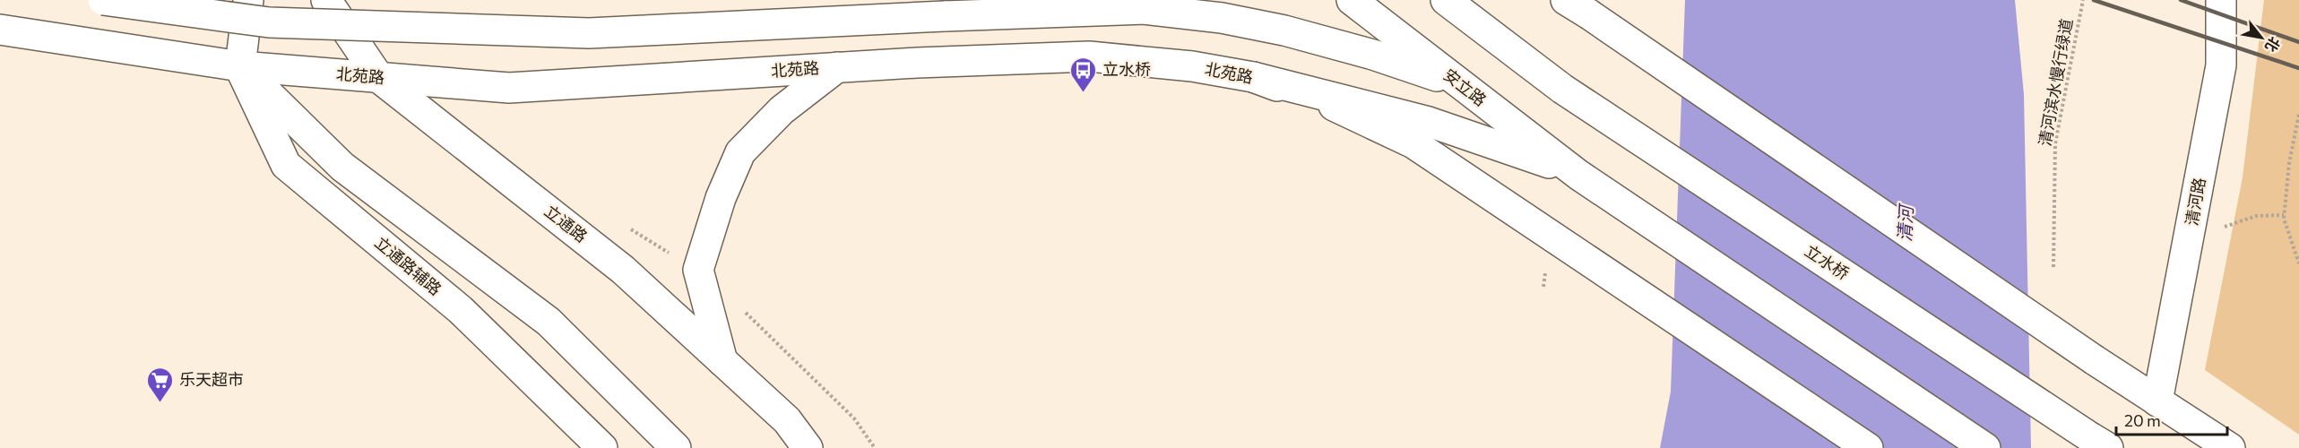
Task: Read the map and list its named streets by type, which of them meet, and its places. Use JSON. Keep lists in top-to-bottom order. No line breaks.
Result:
{"streets":{"main road":["北苑路","安立路","清河路","立通路","立水桥","立通路辅路"],"path":["清河滨水慢行绿道"]},"crossings":[["北苑路","立通路"],["北苑路","立通路辅路"]],"water":["清河"],"places":{"bus stop":["立水桥"],"supermarket":["乐天超市"]},"scale_bar":"20 m","north":"bottom right"}
